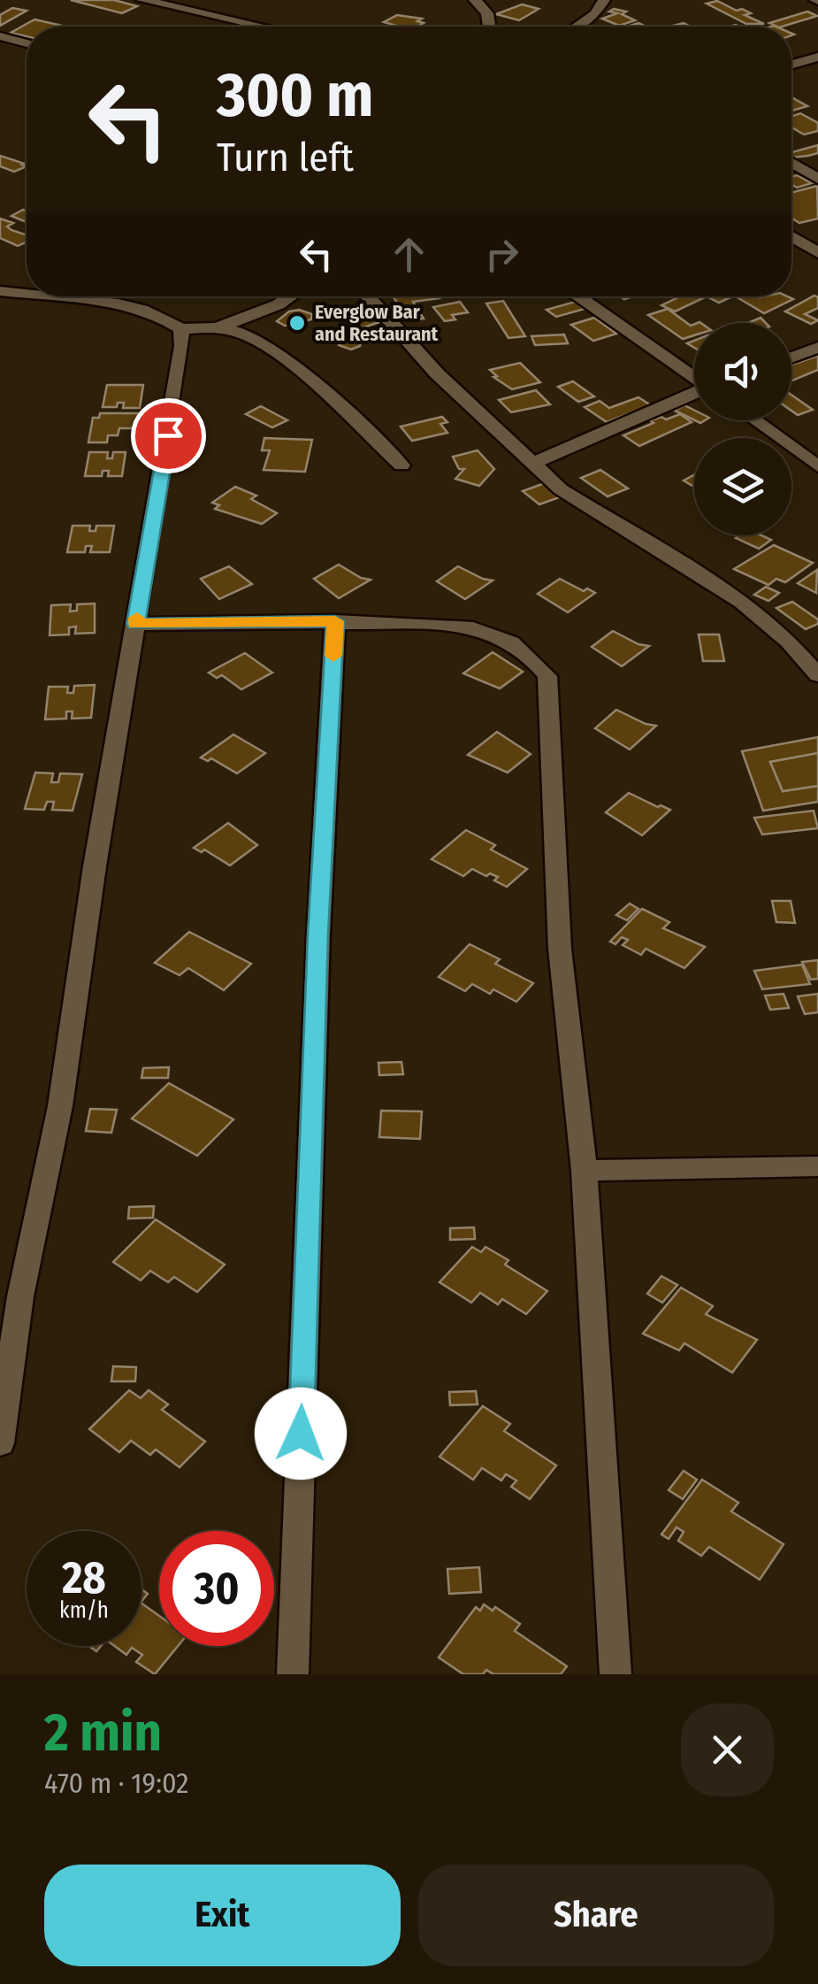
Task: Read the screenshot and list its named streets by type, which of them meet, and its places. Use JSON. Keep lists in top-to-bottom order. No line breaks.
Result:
{"places":["Everglow Bar and Restaurant"],"page":{"turn":["300 m","Turn left"],"speed":"28 km/h","limit":"30","heading":["2 min","470 m · 19:02"],"buttons":["Exit","Share"]}}
